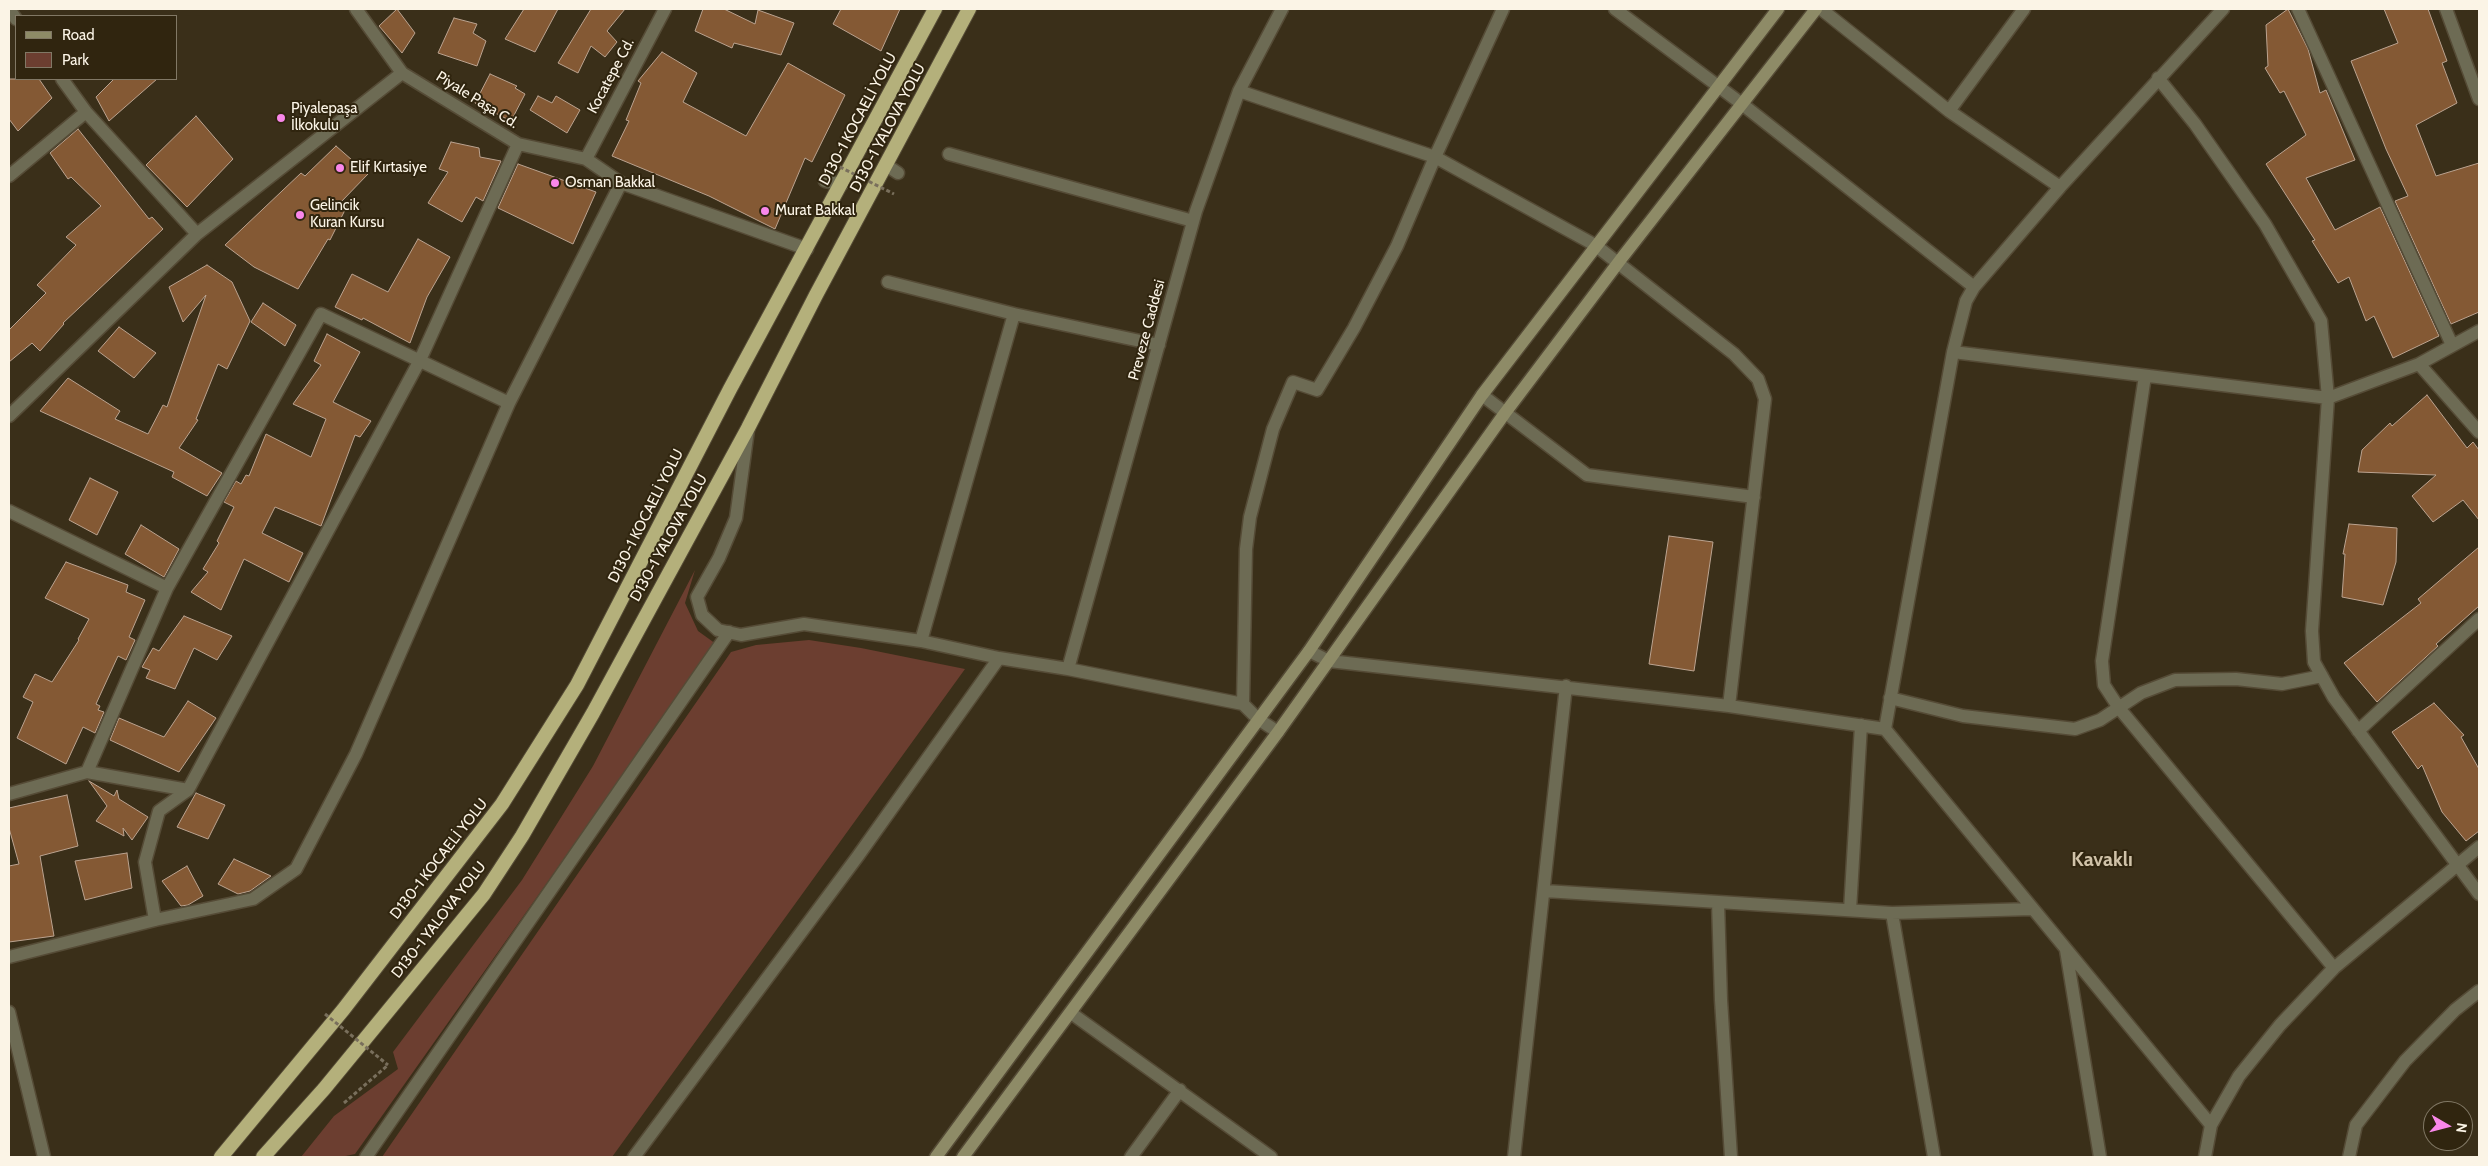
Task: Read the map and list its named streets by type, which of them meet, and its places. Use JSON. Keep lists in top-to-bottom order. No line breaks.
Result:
{"streets":{"highway":["D130-1 KOCAELİ YOLU","D130-1 YALOVA YOLU"],"street":["Kocatepe Cd.","Piyale Paşa Cd.","Preveze Caddesi"]},"crossings":[["Kocatepe Cd.","Piyale Paşa Cd."],["Piyale Paşa Cd.","D130-1 KOCAELİ YOLU"]],"districts":["Kavaklı"],"places":["Piyalepaşa İlkokulu","Elif Kırtasiye","Osman Bakkal","Murat Bakkal","Gelincik Kuran Kursu"],"legend":["Road","Park"],"north":"right"}
